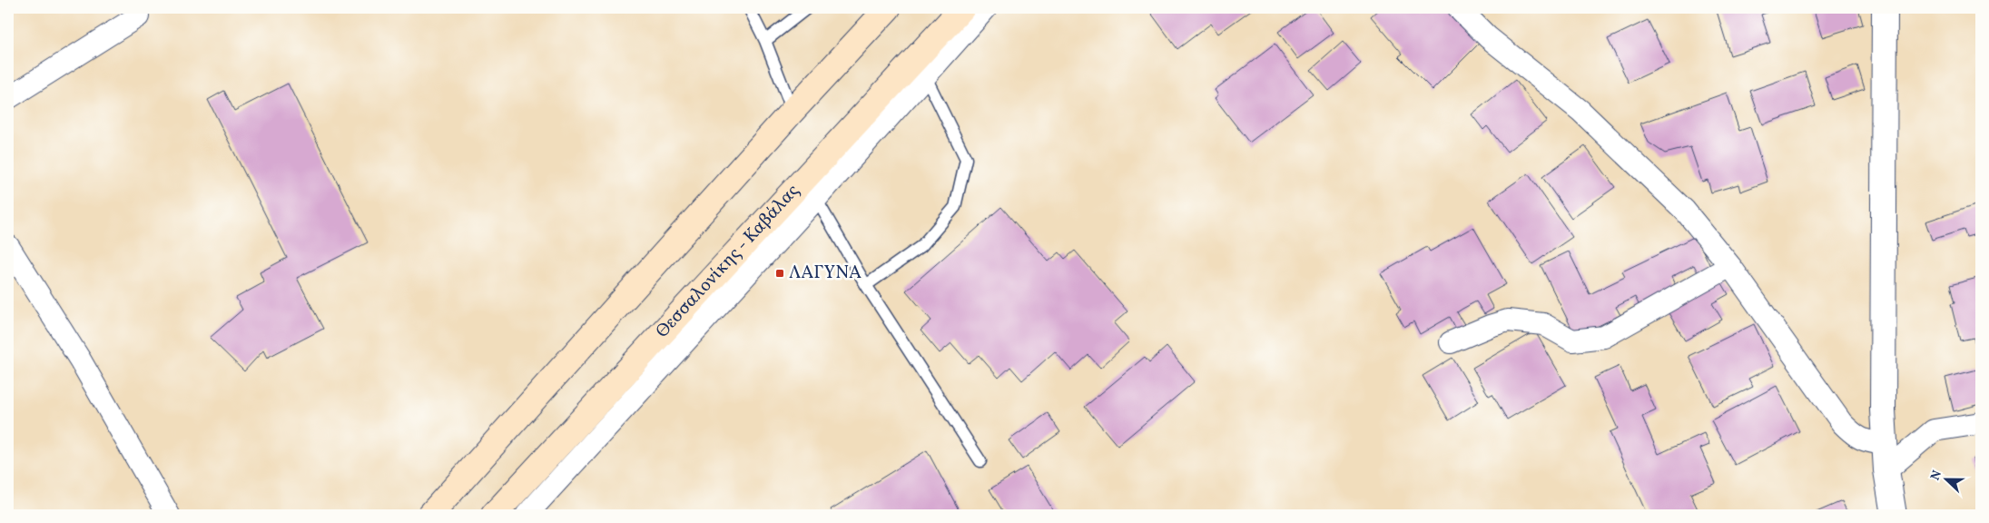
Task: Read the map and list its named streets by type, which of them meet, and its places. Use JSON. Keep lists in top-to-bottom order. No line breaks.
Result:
{"streets":{"main road":["Θεσσαλονίκης - Καβάλας"]},"places":{"transit":["ΛΑΓΥΝΑ"]},"north":"left"}
